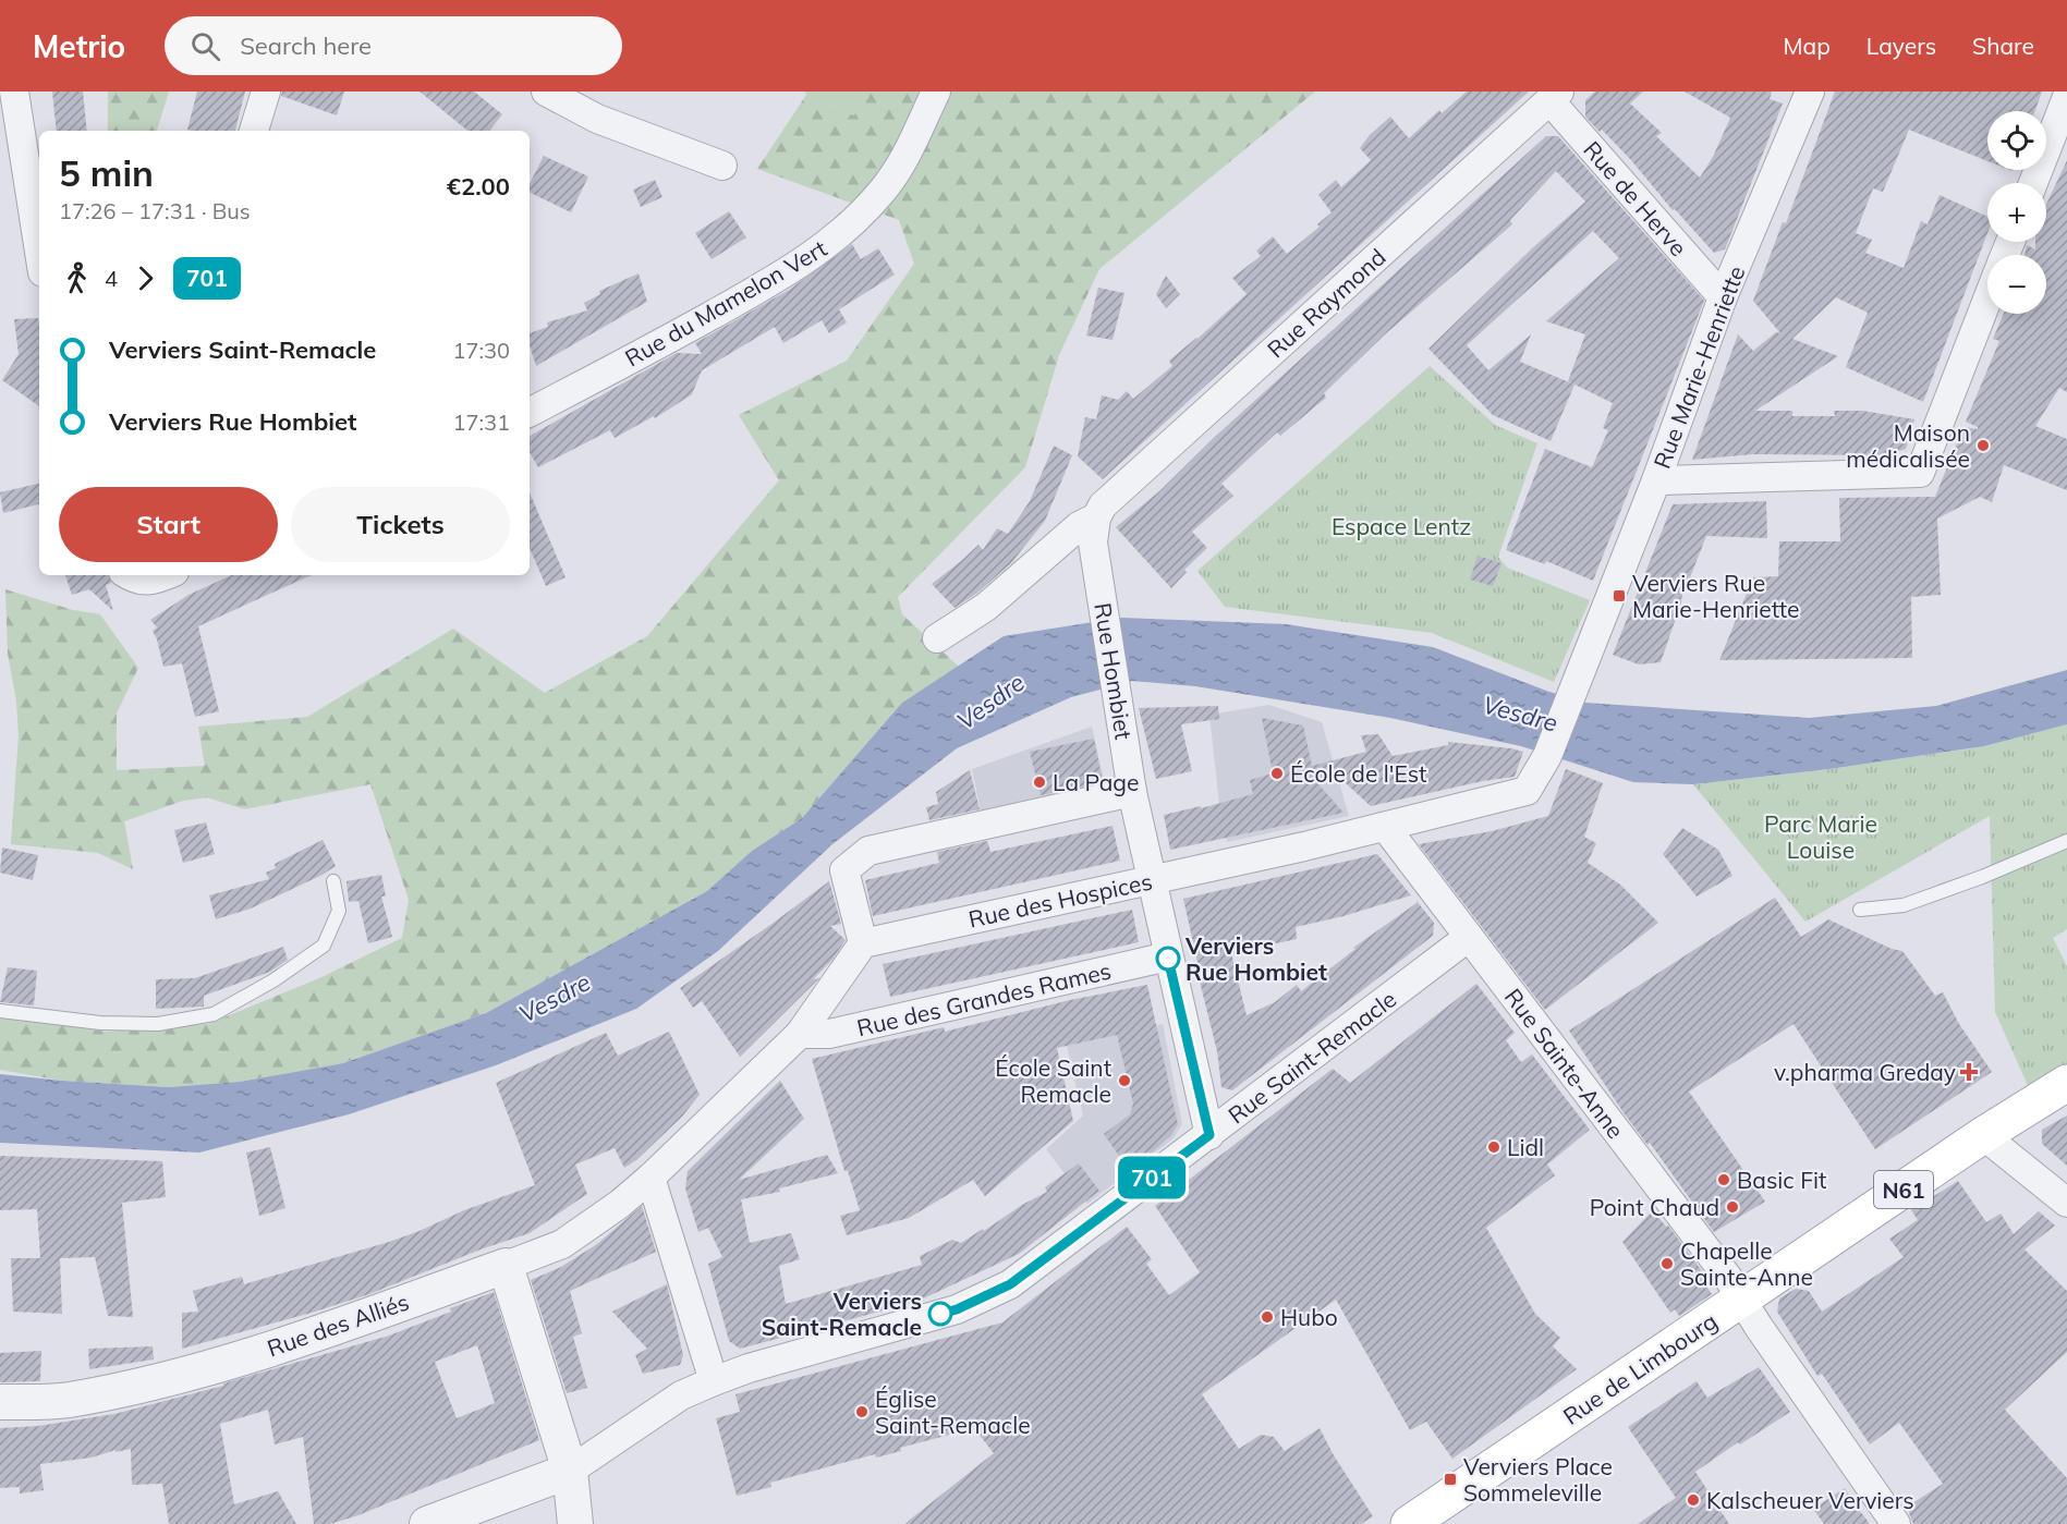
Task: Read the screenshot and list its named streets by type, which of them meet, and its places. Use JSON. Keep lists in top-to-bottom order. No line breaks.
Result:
{"streets":{"main road":["N61","Rue de Limbourg"],"street":["Rue de Herve","Rue du Mamelon Vert","Rue Raymond","Rue Marie-Henriette","Rue Hombiet","Rue des Hospices","Rue des Grandes Rames","Rue Saint-Remacle","Rue Sainte-Anne","Rue des Alliés"]},"crossings":[["Rue de Herve","Rue Raymond"],["Rue de Herve","Rue Marie-Henriette"],["Rue Raymond","Rue Hombiet"],["Rue Marie-Henriette","Rue des Hospices"],["Rue Hombiet","Rue des Hospices"],["Rue Hombiet","Rue des Grandes Rames"],["Rue Hombiet","Rue Saint-Remacle"],["Rue des Hospices","Rue Sainte-Anne"],["Rue Saint-Remacle","Rue Sainte-Anne"],["Rue Sainte-Anne","Rue de Limbourg"]],"water":["Vesdre"],"parks":["Espace Lentz","Parc Marie Louise"],"places":{"other":["Maison médicalisée","École de l'Est","La Page","Verviers Rue Hombiet","École Saint Remacle","Lidl","Basic Fit","Point Chaud","Chapelle Sainte-Anne","Verviers Saint-Remacle","Hubo","Église Saint-Remacle","Kalscheuer Verviers"],"transit":["Verviers Rue Marie-Henriette","Verviers Place Sommeleville"],"health":["v.pharma Greday"]},"lines":["bus line 701"],"page":{"header":"Metrio","search":"Search here","nav":["Map","Layers","Share"],"on_map":"701","map_buttons":["+","−"],"heading":["5 min","17:26 – 17:31 · Bus","€2.00"],"legs":["4","701"],"list":[{"name":"Verviers Saint-Remacle","value":"17:30"},{"name":"Verviers Rue Hombiet","value":"17:31"}],"buttons":["Start","Tickets"]}}
